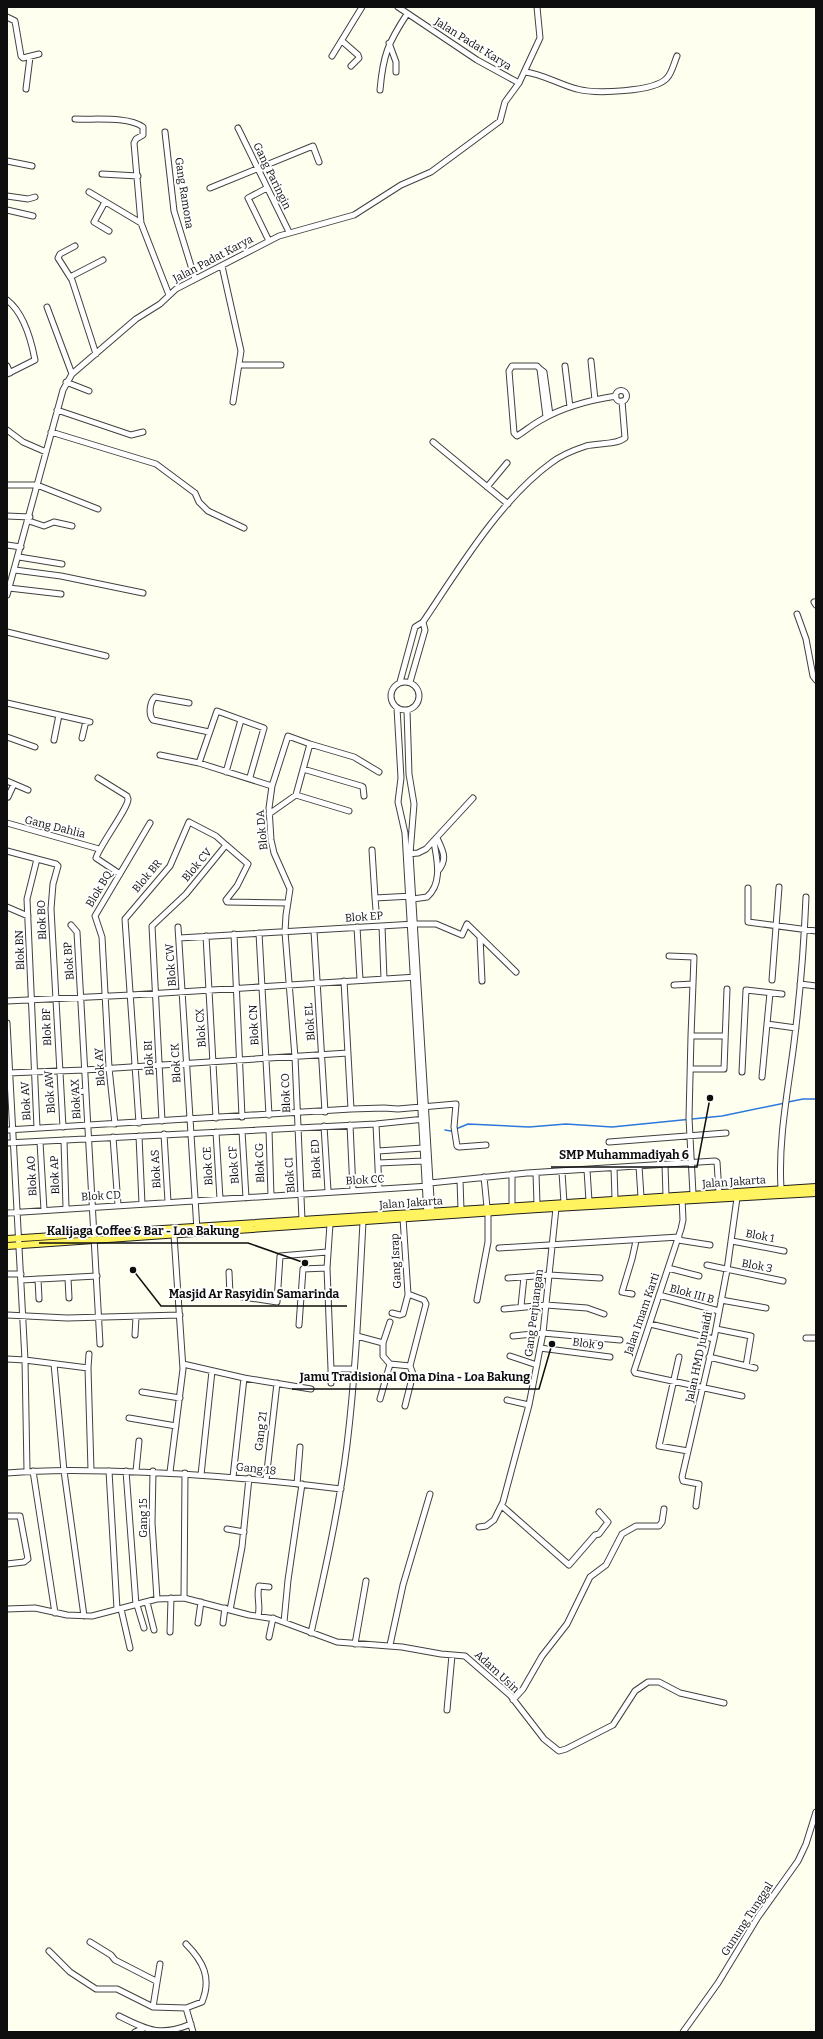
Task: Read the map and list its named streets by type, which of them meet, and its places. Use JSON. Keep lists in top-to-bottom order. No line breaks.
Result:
{"streets":{"main road":["Jalan Jakarta"],"street":["Jalan Padat Karya","Gang Paringin","Gang Ramona","Gang Dahlia","Blok DA","Blok CV","Blok BR","Blok BQ","Blok EP","Blok BO","Blok BN","Blok BP","Blok CW","Blok EL","Blok CN","Blok BF","Blok CX","Blok BI","Blok CK","Blok AY","Blok AW","Blok CO","Blok AX","Blok AV","Blok ED","Blok CG","Blok CF","Blok CE","Blok AS","Blok AP","Blok CI","Blok AO","Blok CC","Blok CD","Blok 1","Gang Israp","Blok 3","Blok III B","Gang Perjuangan","Jalan Imam Karti","Blok 9","Jalan HMD Junaidi","Gang 21","Gang 18","Gang 15","Adam Usin","Gunung Tunggal"]},"crossings":[["Jalan Padat Karya","Gang Paringin"],["Jalan Padat Karya","Gang Ramona"],["Blok DA","Blok CV"],["Blok DA","Blok EP"],["Blok DA","Blok CO"],["Blok CV","Blok BR"],["Blok CV","Blok BI"],["Blok BQ","Blok AY"],["Blok EP","Blok CW"],["Blok EP","Blok EL"],["Blok EP","Blok CN"],["Blok EP","Blok CX"],["Blok BO","Blok BN"],["Blok BO","Blok BF"],["Blok BN","Blok AV"],["Blok BP","Blok AX"],["Blok CW","Blok CK"],["Blok BF","Blok AW"],["Blok CO","Blok CI"],["Blok AX","Jalan Jakarta"],["Blok AX","Blok CD"],["Blok ED","Blok CC"],["Blok CG","Blok CD"],["Blok CF","Blok CD"],["Blok CE","Blok CD"],["Blok AS","Blok CD"],["Blok AP","Blok CD"],["Blok CI","Blok CC"],["Blok CI","Jalan Jakarta"],["Blok CI","Blok CD"],["Blok AO","Blok CD"],["Blok CC","Jalan Jakarta"],["Blok CC","Blok CD"],["Jalan Jakarta","Gang Israp"],["Jalan Jakarta","Gang Perjuangan"],["Jalan Jakarta","Jalan Imam Karti"],["Jalan Jakarta","Jalan HMD Junaidi"],["Blok 1","Jalan HMD Junaidi"],["Blok 3","Jalan HMD Junaidi"],["Blok III B","Jalan Imam Karti"],["Blok III B","Jalan HMD Junaidi"],["Gang Perjuangan","Blok 9"],["Jalan Imam Karti","Jalan HMD Junaidi"],["Gang 21","Gang 18"],["Gang 18","Gang 15"],["Gang 15","Adam Usin"]],"places":["SMP Muhammadiyah 6","Kalijaga Coffee & Bar - Loa Bakung","Masjid Ar Rasyidin Samarinda","Jamu Tradisional Oma Dina - Loa Bakung"]}
